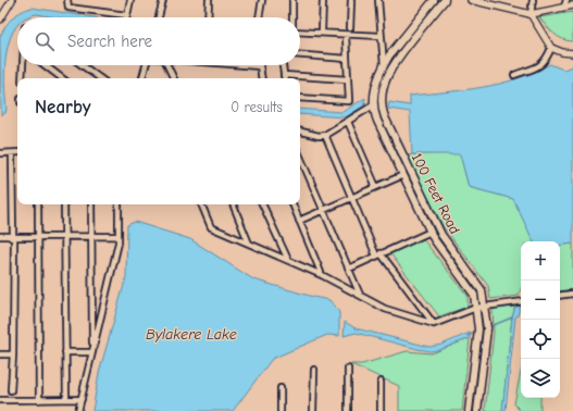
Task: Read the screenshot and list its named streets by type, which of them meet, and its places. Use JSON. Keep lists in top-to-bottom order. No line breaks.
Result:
{"streets":{"main road":["100 Feet Road"]},"water":["Bylakere Lake"],"page":{"search":"Search here","heading":["Nearby","0 results"],"map_buttons":["+","−"]}}
